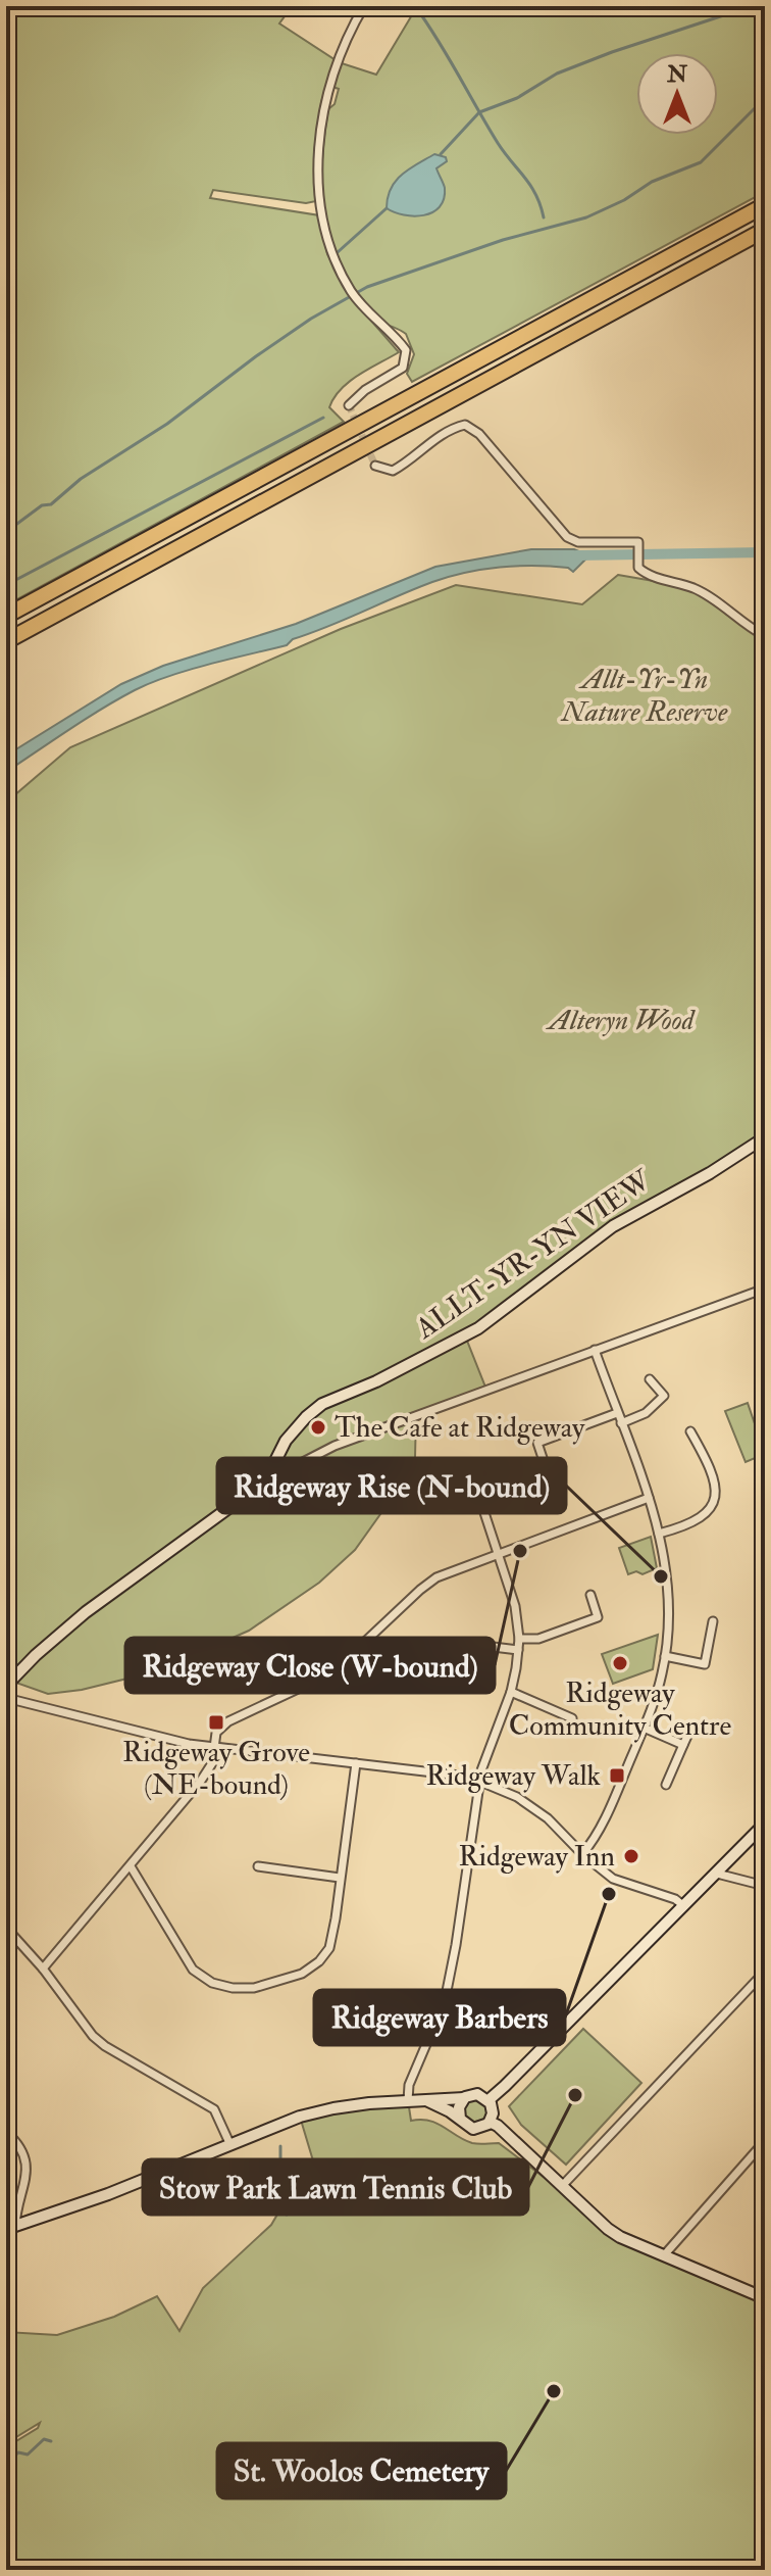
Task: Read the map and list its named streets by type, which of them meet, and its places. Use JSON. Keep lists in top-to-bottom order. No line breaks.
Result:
{"streets":{"main road":["ALLT-YR-YN VIEW"]},"parks":["Allt-Yr-Yn Nature Reserve","Alteryn Wood"],"places":{"other":["The Cafe at Ridgeway","Ridgeway Close (W-bound)","Ridgeway Rise (N-bound)","Ridgeway Community Centre","Ridgeway Inn","Ridgeway Barbers","Stow Park Lawn Tennis Club","St. Woolos Cemetery"],"transit":["Ridgeway Grove (NE-bound)","Ridgeway Walk"]},"north":"top"}
